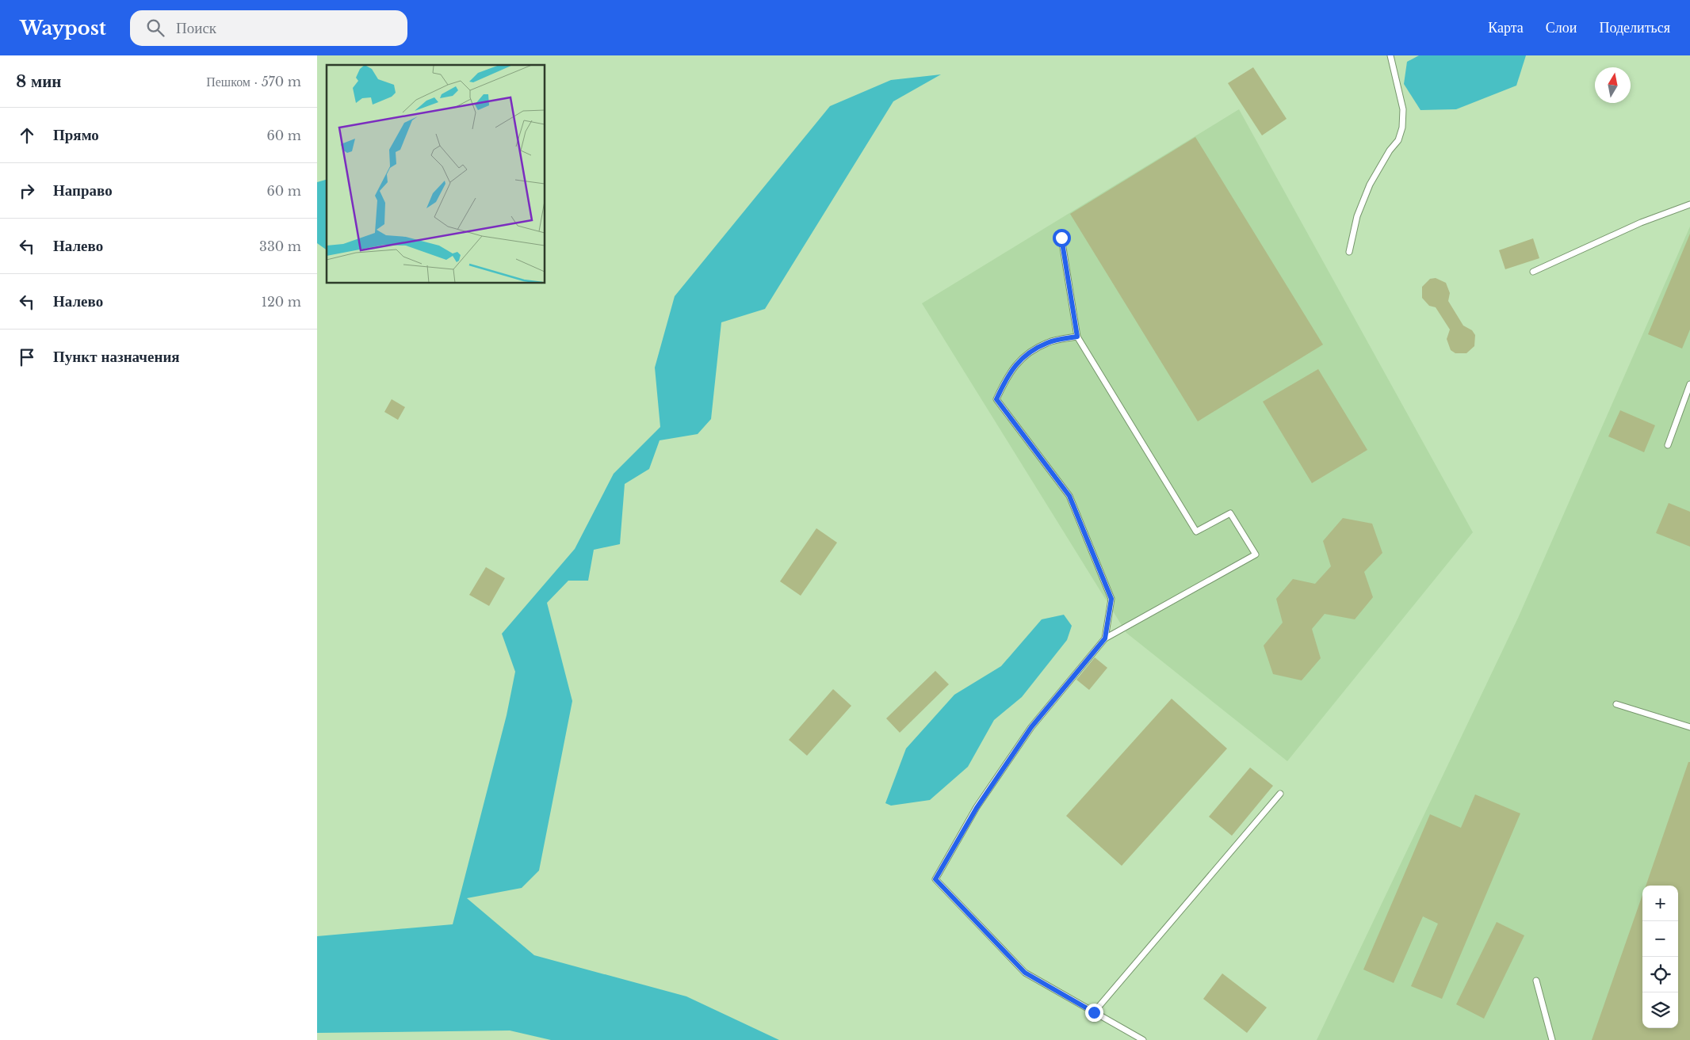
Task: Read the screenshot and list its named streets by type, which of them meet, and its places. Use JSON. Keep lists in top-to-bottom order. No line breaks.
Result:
{"north":"top","page":{"header":"Waypost","search":"Поиск","nav":["Карта","Слои","Поделиться"],"heading":["8 мин","Пешком · 570 m"],"list":[["Прямо","60 m"],["Направо","60 m"],["Налево","330 m"],["Налево","120 m"],"Пункт назначения"],"map_buttons":["+","−"]}}
